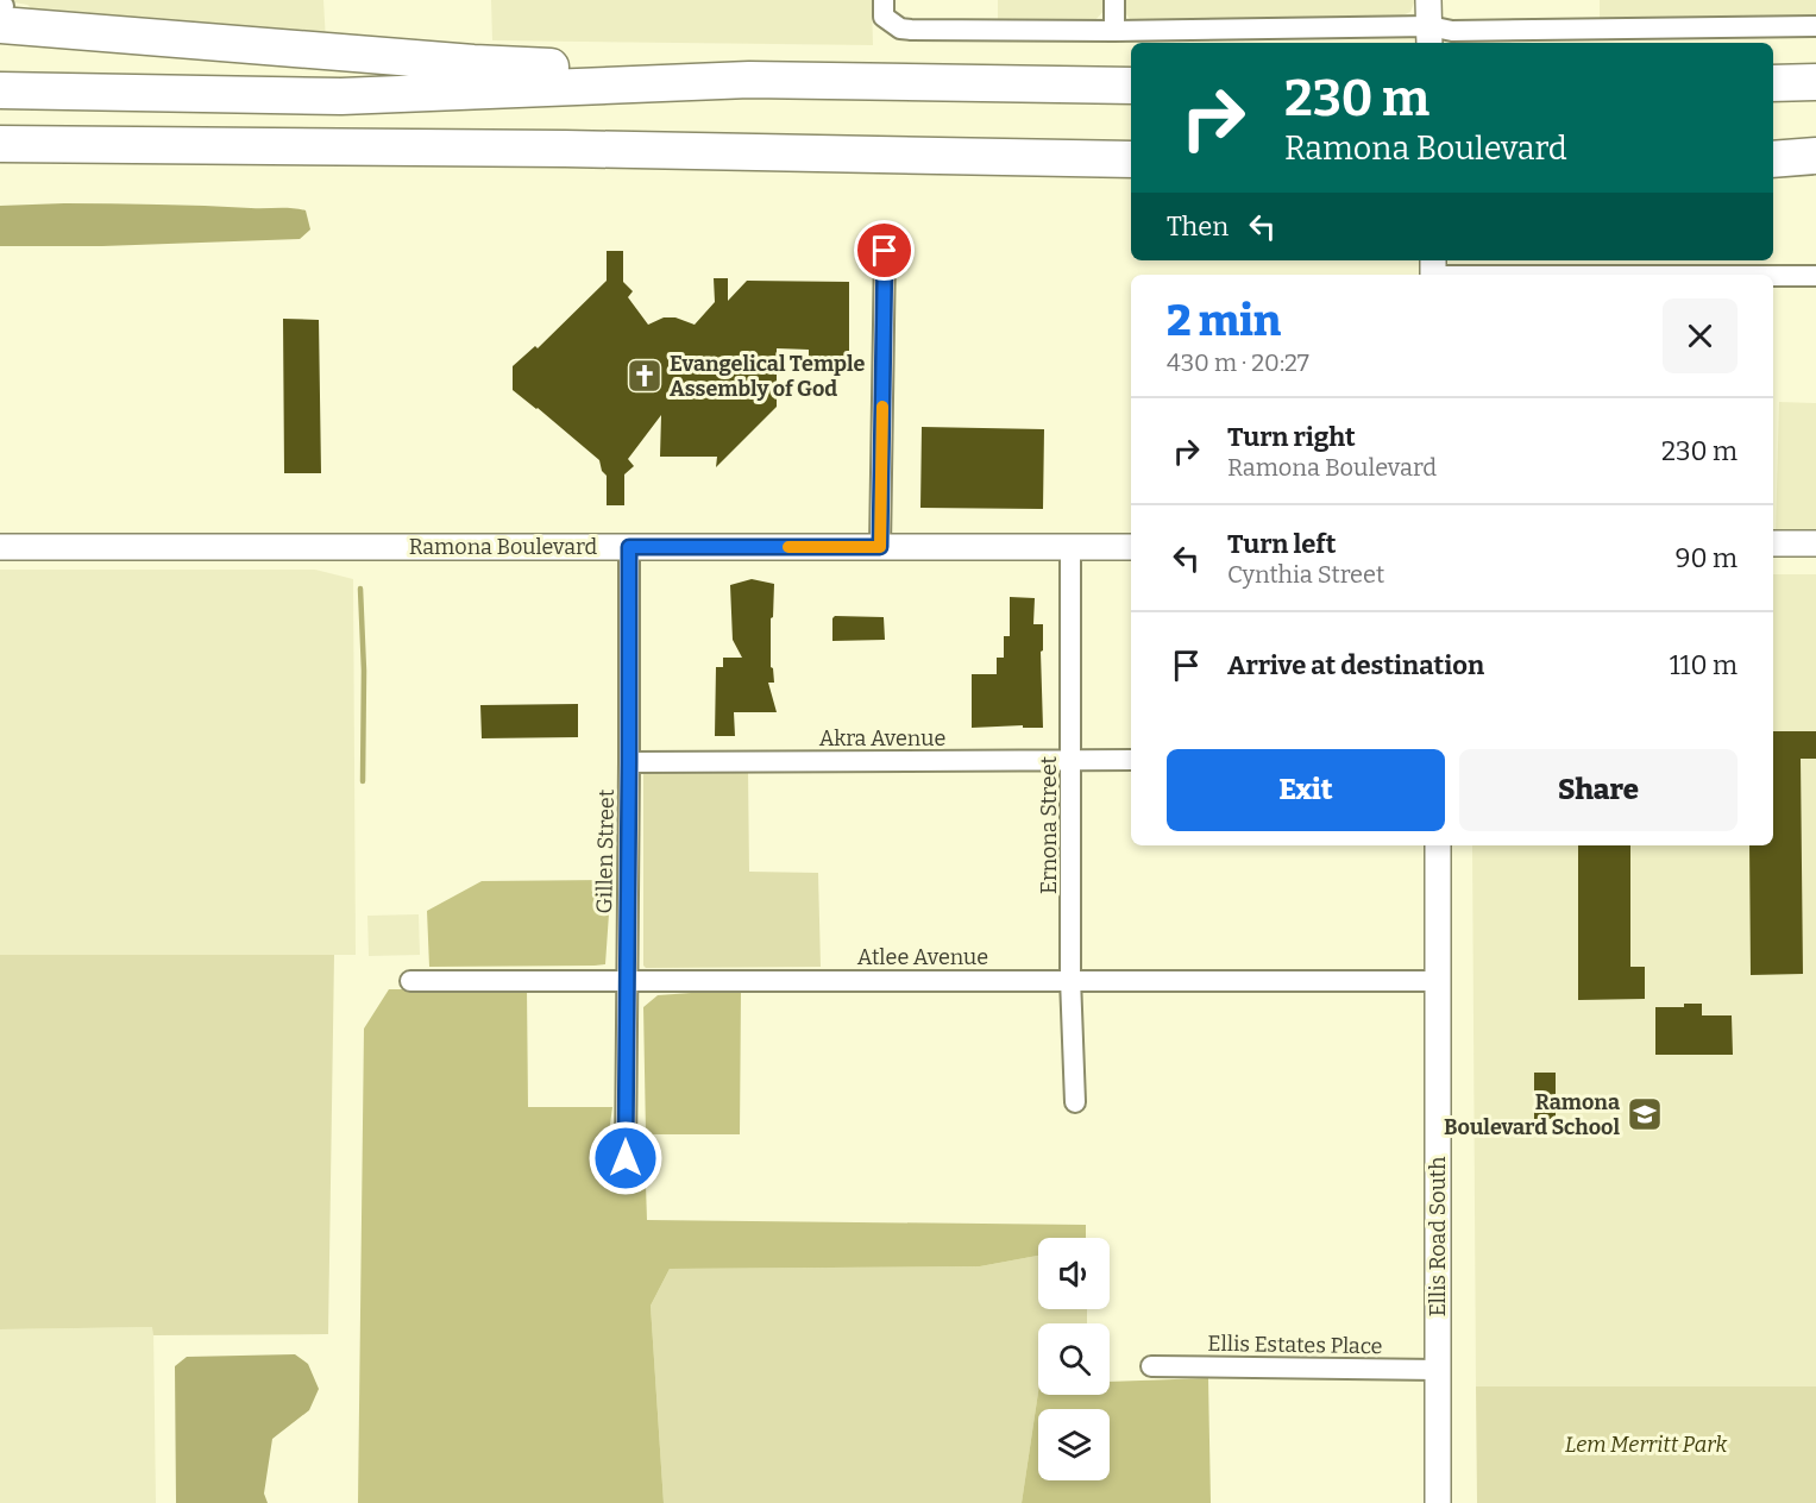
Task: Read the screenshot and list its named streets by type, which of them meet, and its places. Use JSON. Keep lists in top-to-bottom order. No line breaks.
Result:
{"streets":{"street":["Ramona Boulevard","Akra Avenue","Ernona Street","Gillen Street","Atlee Avenue","Ellis Road South","Ellis Estates Place"]},"crossings":[["Ramona Boulevard","Ernona Street"],["Ramona Boulevard","Gillen Street"],["Akra Avenue","Ernona Street"],["Akra Avenue","Gillen Street"],["Ernona Street","Atlee Avenue"],["Gillen Street","Atlee Avenue"],["Atlee Avenue","Ellis Road South"],["Ellis Road South","Ellis Estates Place"]],"parks":["Lem Merritt Park"],"places":{"church":["Evangelical Temple Assembly of God"],"school or university":["Ramona Boulevard School"]},"page":{"turn":["230 m","Ramona Boulevard"],"then":"Then","heading":["2 min","430 m · 20:27"],"list":[{"name":"Turn right","note":"Ramona Boulevard","value":"230 m"},{"name":"Turn left","note":"Cynthia Street","value":"90 m"},{"name":"Arrive at destination","value":"110 m"}],"buttons":["Exit","Share"]}}
